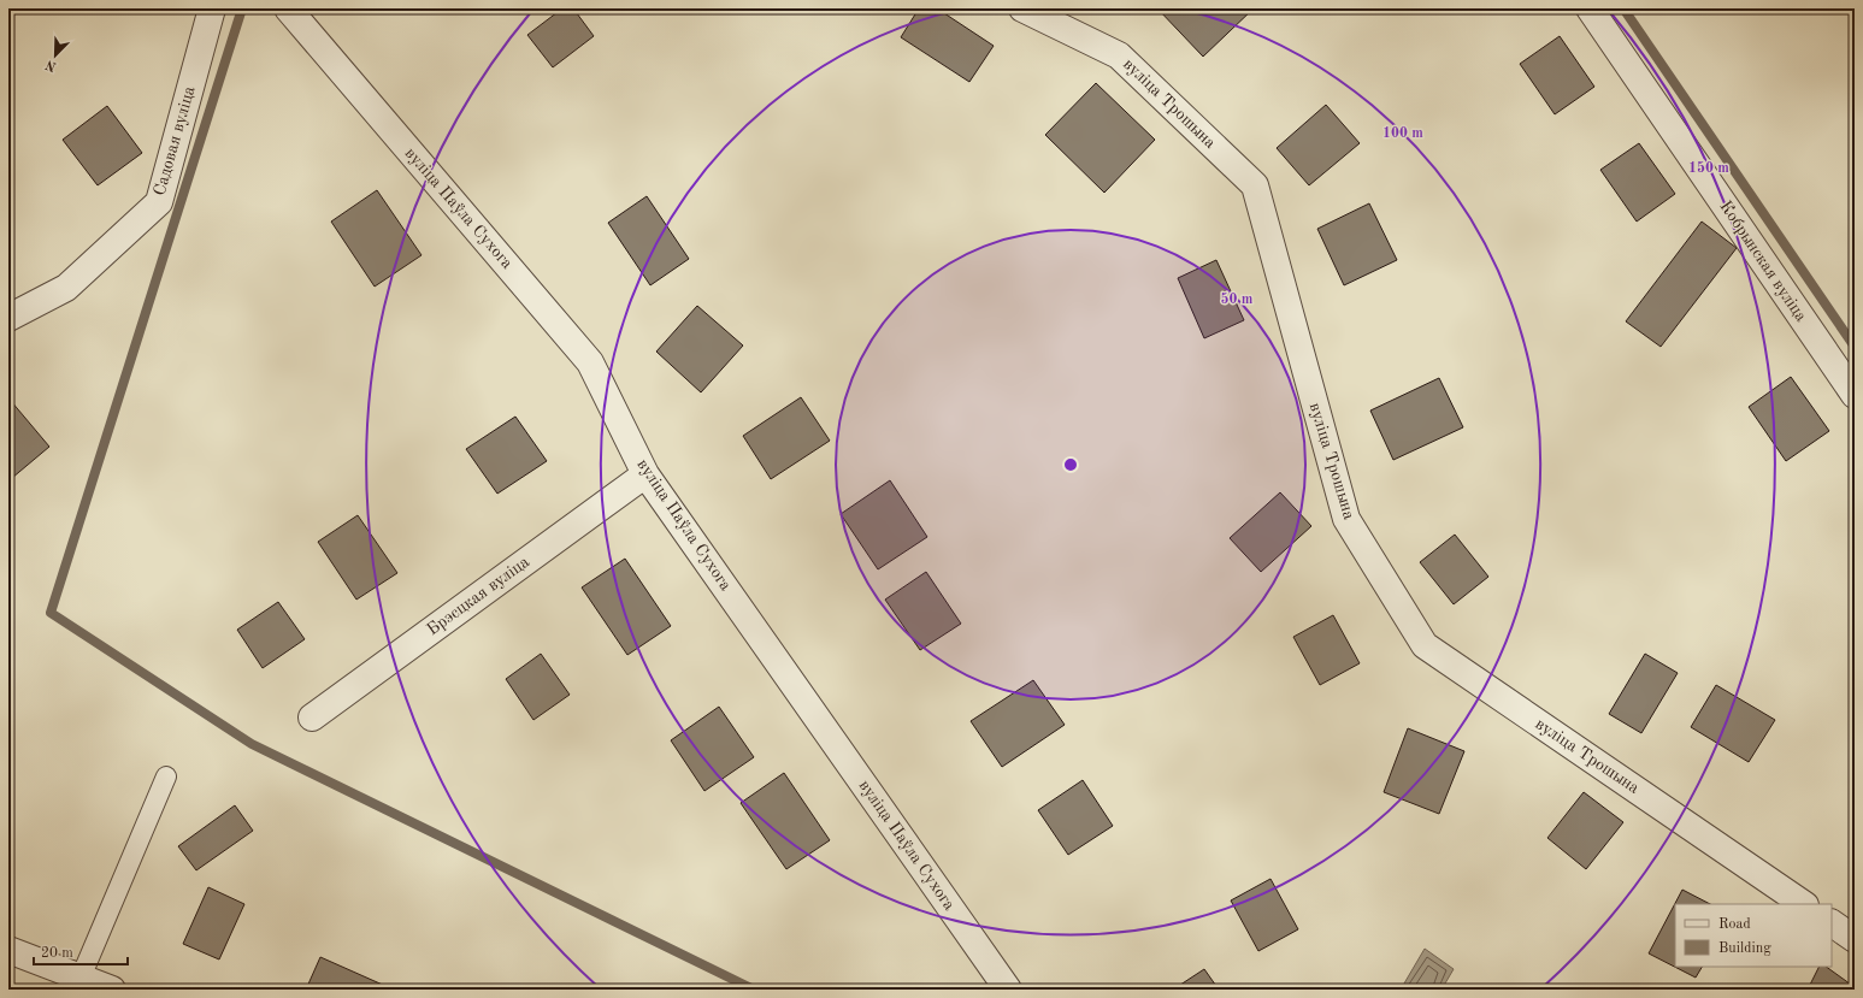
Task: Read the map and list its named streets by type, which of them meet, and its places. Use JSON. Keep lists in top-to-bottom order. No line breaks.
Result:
{"streets":{"street":["вуліца Трошына","Садовая вуліца","вуліца Паўла Сухога","Кобрынская вуліца","Брэсцкая вуліца"]},"crossings":[["вуліца Паўла Сухога","Брэсцкая вуліца"]],"legend":["Road","Building"],"scale_bar":"20 m","north":"bottom left","rings":["100 m","150 m","50 m"]}
